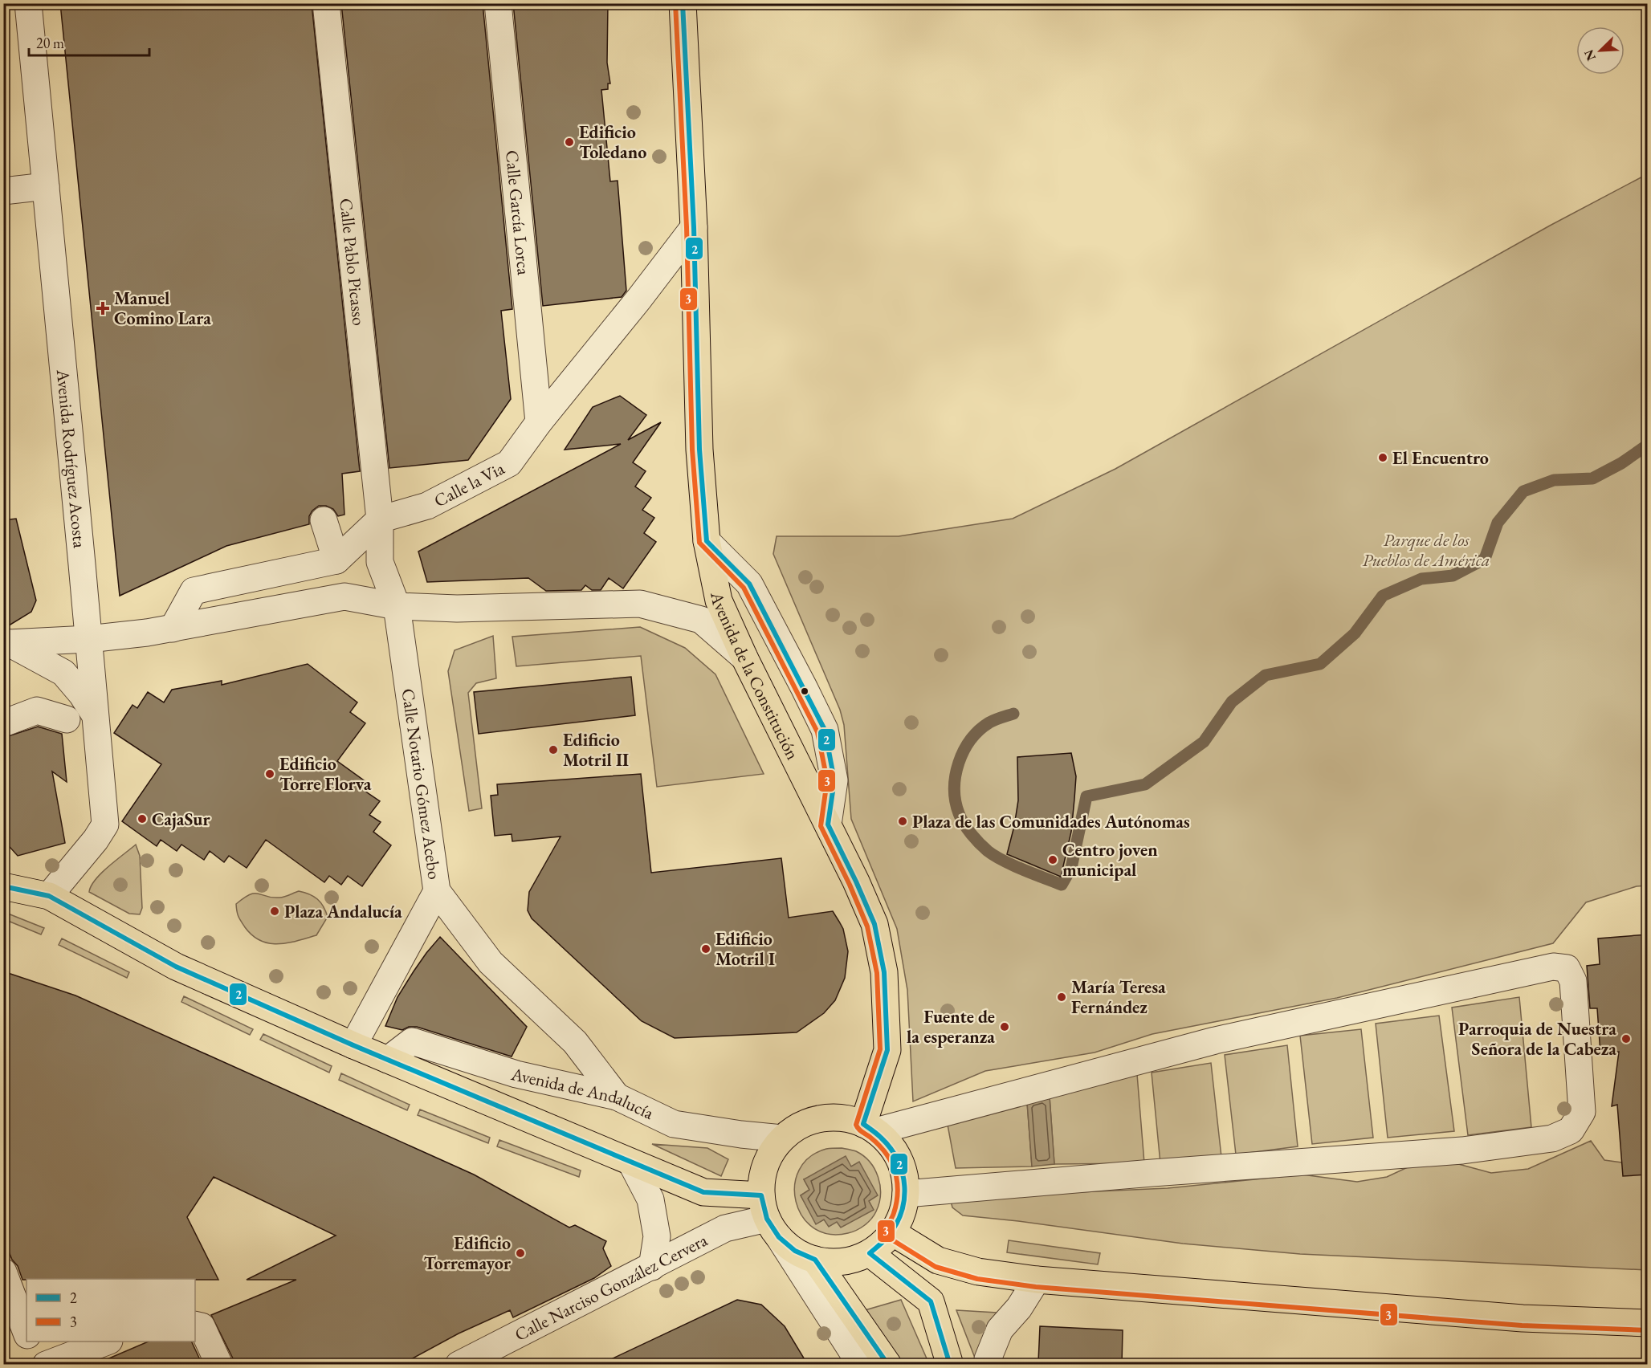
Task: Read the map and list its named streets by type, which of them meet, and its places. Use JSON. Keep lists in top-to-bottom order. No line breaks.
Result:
{"streets":{"main road":["Avenida de la Constitución","Avenida de Andalucía"],"street":["Calle García Lorca","Calle Pablo Picasso","Avenida Rodríguez Acosta","Calle la Via","Calle Notario Gómez Acebo","Calle Narciso González Cervera"]},"crossings":[["Calle García Lorca","Calle la Via"],["Calle Pablo Picasso","Calle la Via"],["Calle Pablo Picasso","Calle Notario Gómez Acebo"],["Avenida Rodríguez Acosta","Avenida de Andalucía"],["Calle la Via","Avenida de la Constitución"],["Calle la Via","Calle Notario Gómez Acebo"],["Avenida de la Constitución","Avenida de Andalucía"],["Avenida de la Constitución","Calle Narciso González Cervera"],["Calle Notario Gómez Acebo","Avenida de Andalucía"],["Avenida de Andalucía","Calle Narciso González Cervera"]],"parks":["Parque de los Pueblos de América"],"places":{"other":["Edificio Toledano","El Encuentro","Edificio Motril II","Edificio Torre Florva","CajaSur","Plaza de las Comunidades Autónomas","Centro joven municipal","Plaza Andalucía","Edificio Motril I","María Teresa Fernández","Fuente de la esperanza","Parroquia de Nuestra Señora de la Cabeza","Edificio Torremayor"],"health":["Manuel Comino Lara"]},"lines":["transit line 2","transit line 3"],"legend":["2","3"],"scale_bar":"20 m","north":"bottom left"}
